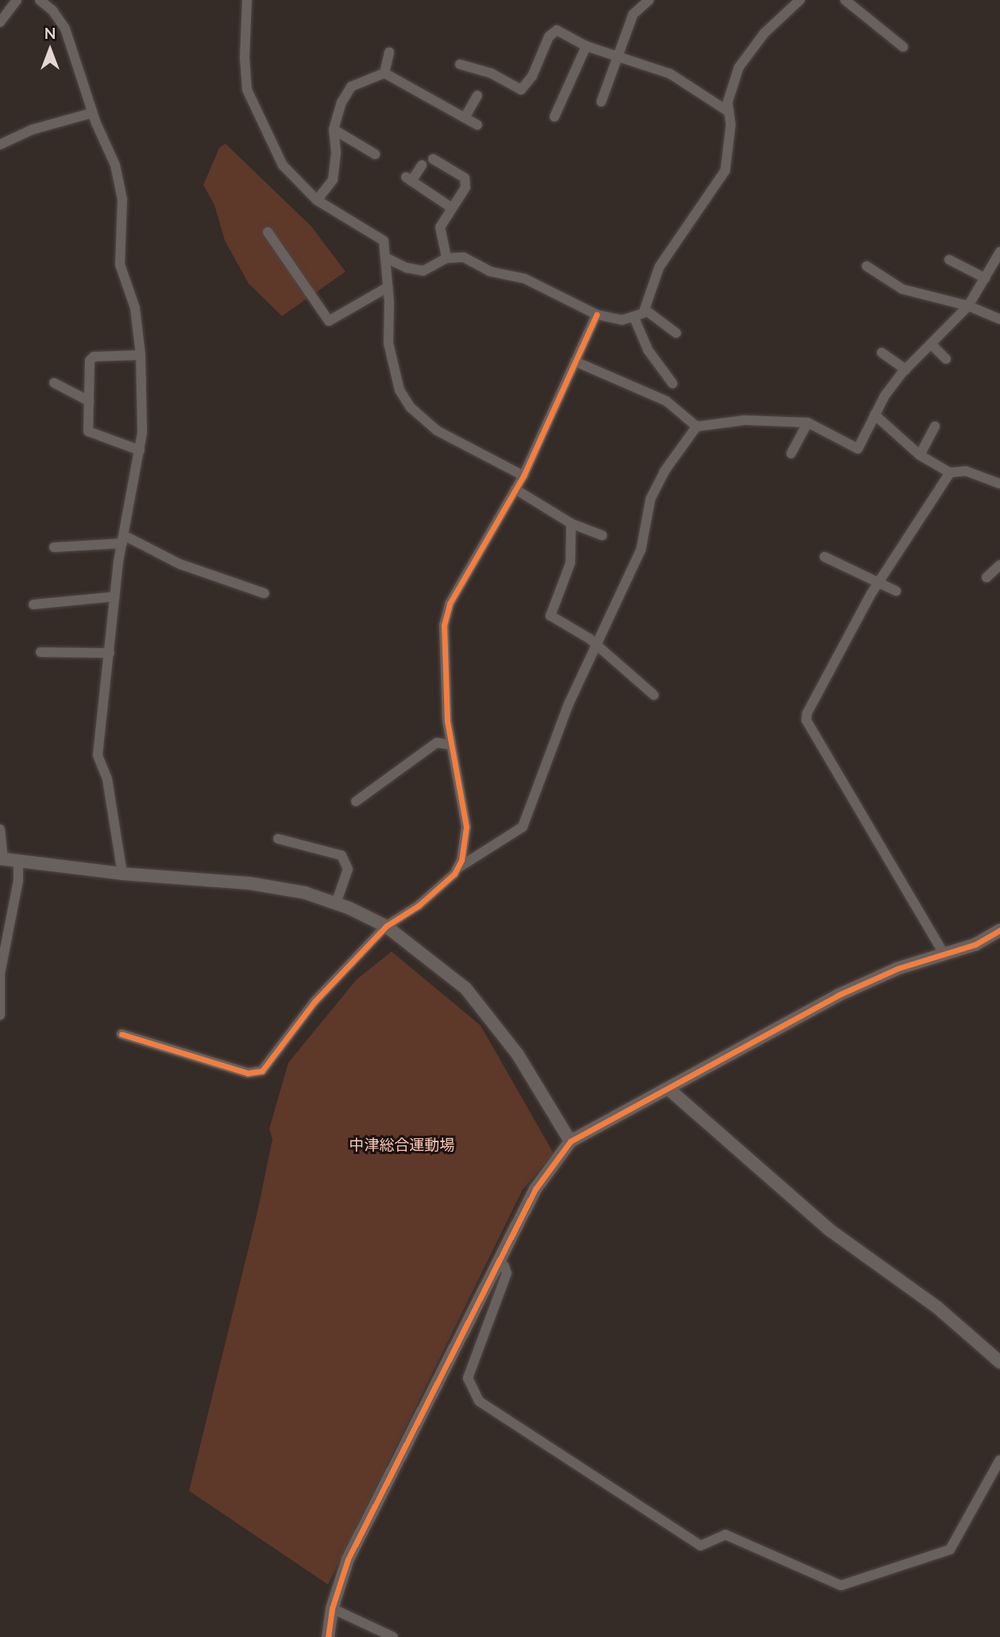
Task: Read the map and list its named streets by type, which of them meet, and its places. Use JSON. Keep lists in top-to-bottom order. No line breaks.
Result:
{"parks":["中津総合運動場"],"north":"top"}
